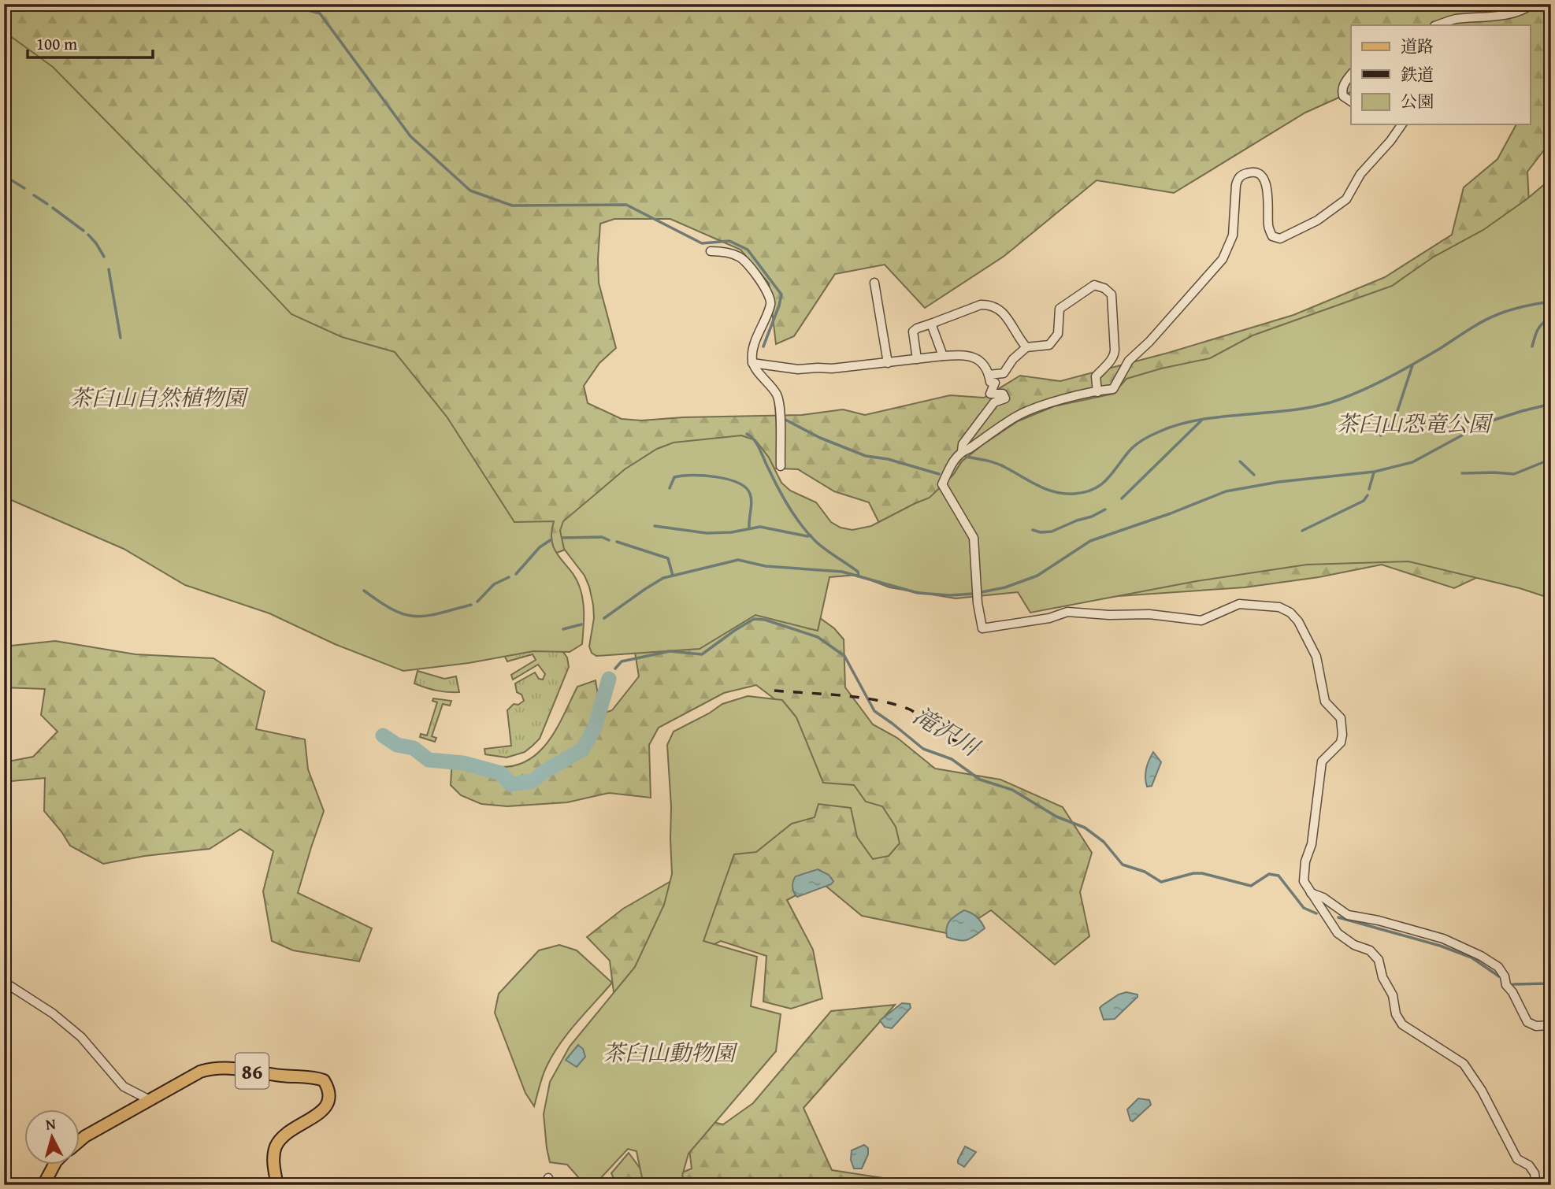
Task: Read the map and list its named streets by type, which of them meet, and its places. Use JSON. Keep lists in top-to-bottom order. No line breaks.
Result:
{"streets":{"main road":["86"]},"water":["滝沢川"],"parks":["茶臼山自然植物園","茶臼山恐竜公園","茶臼山動物園"],"legend":["道路","鉄道","公園"],"scale_bar":"100 m","north":"top"}
